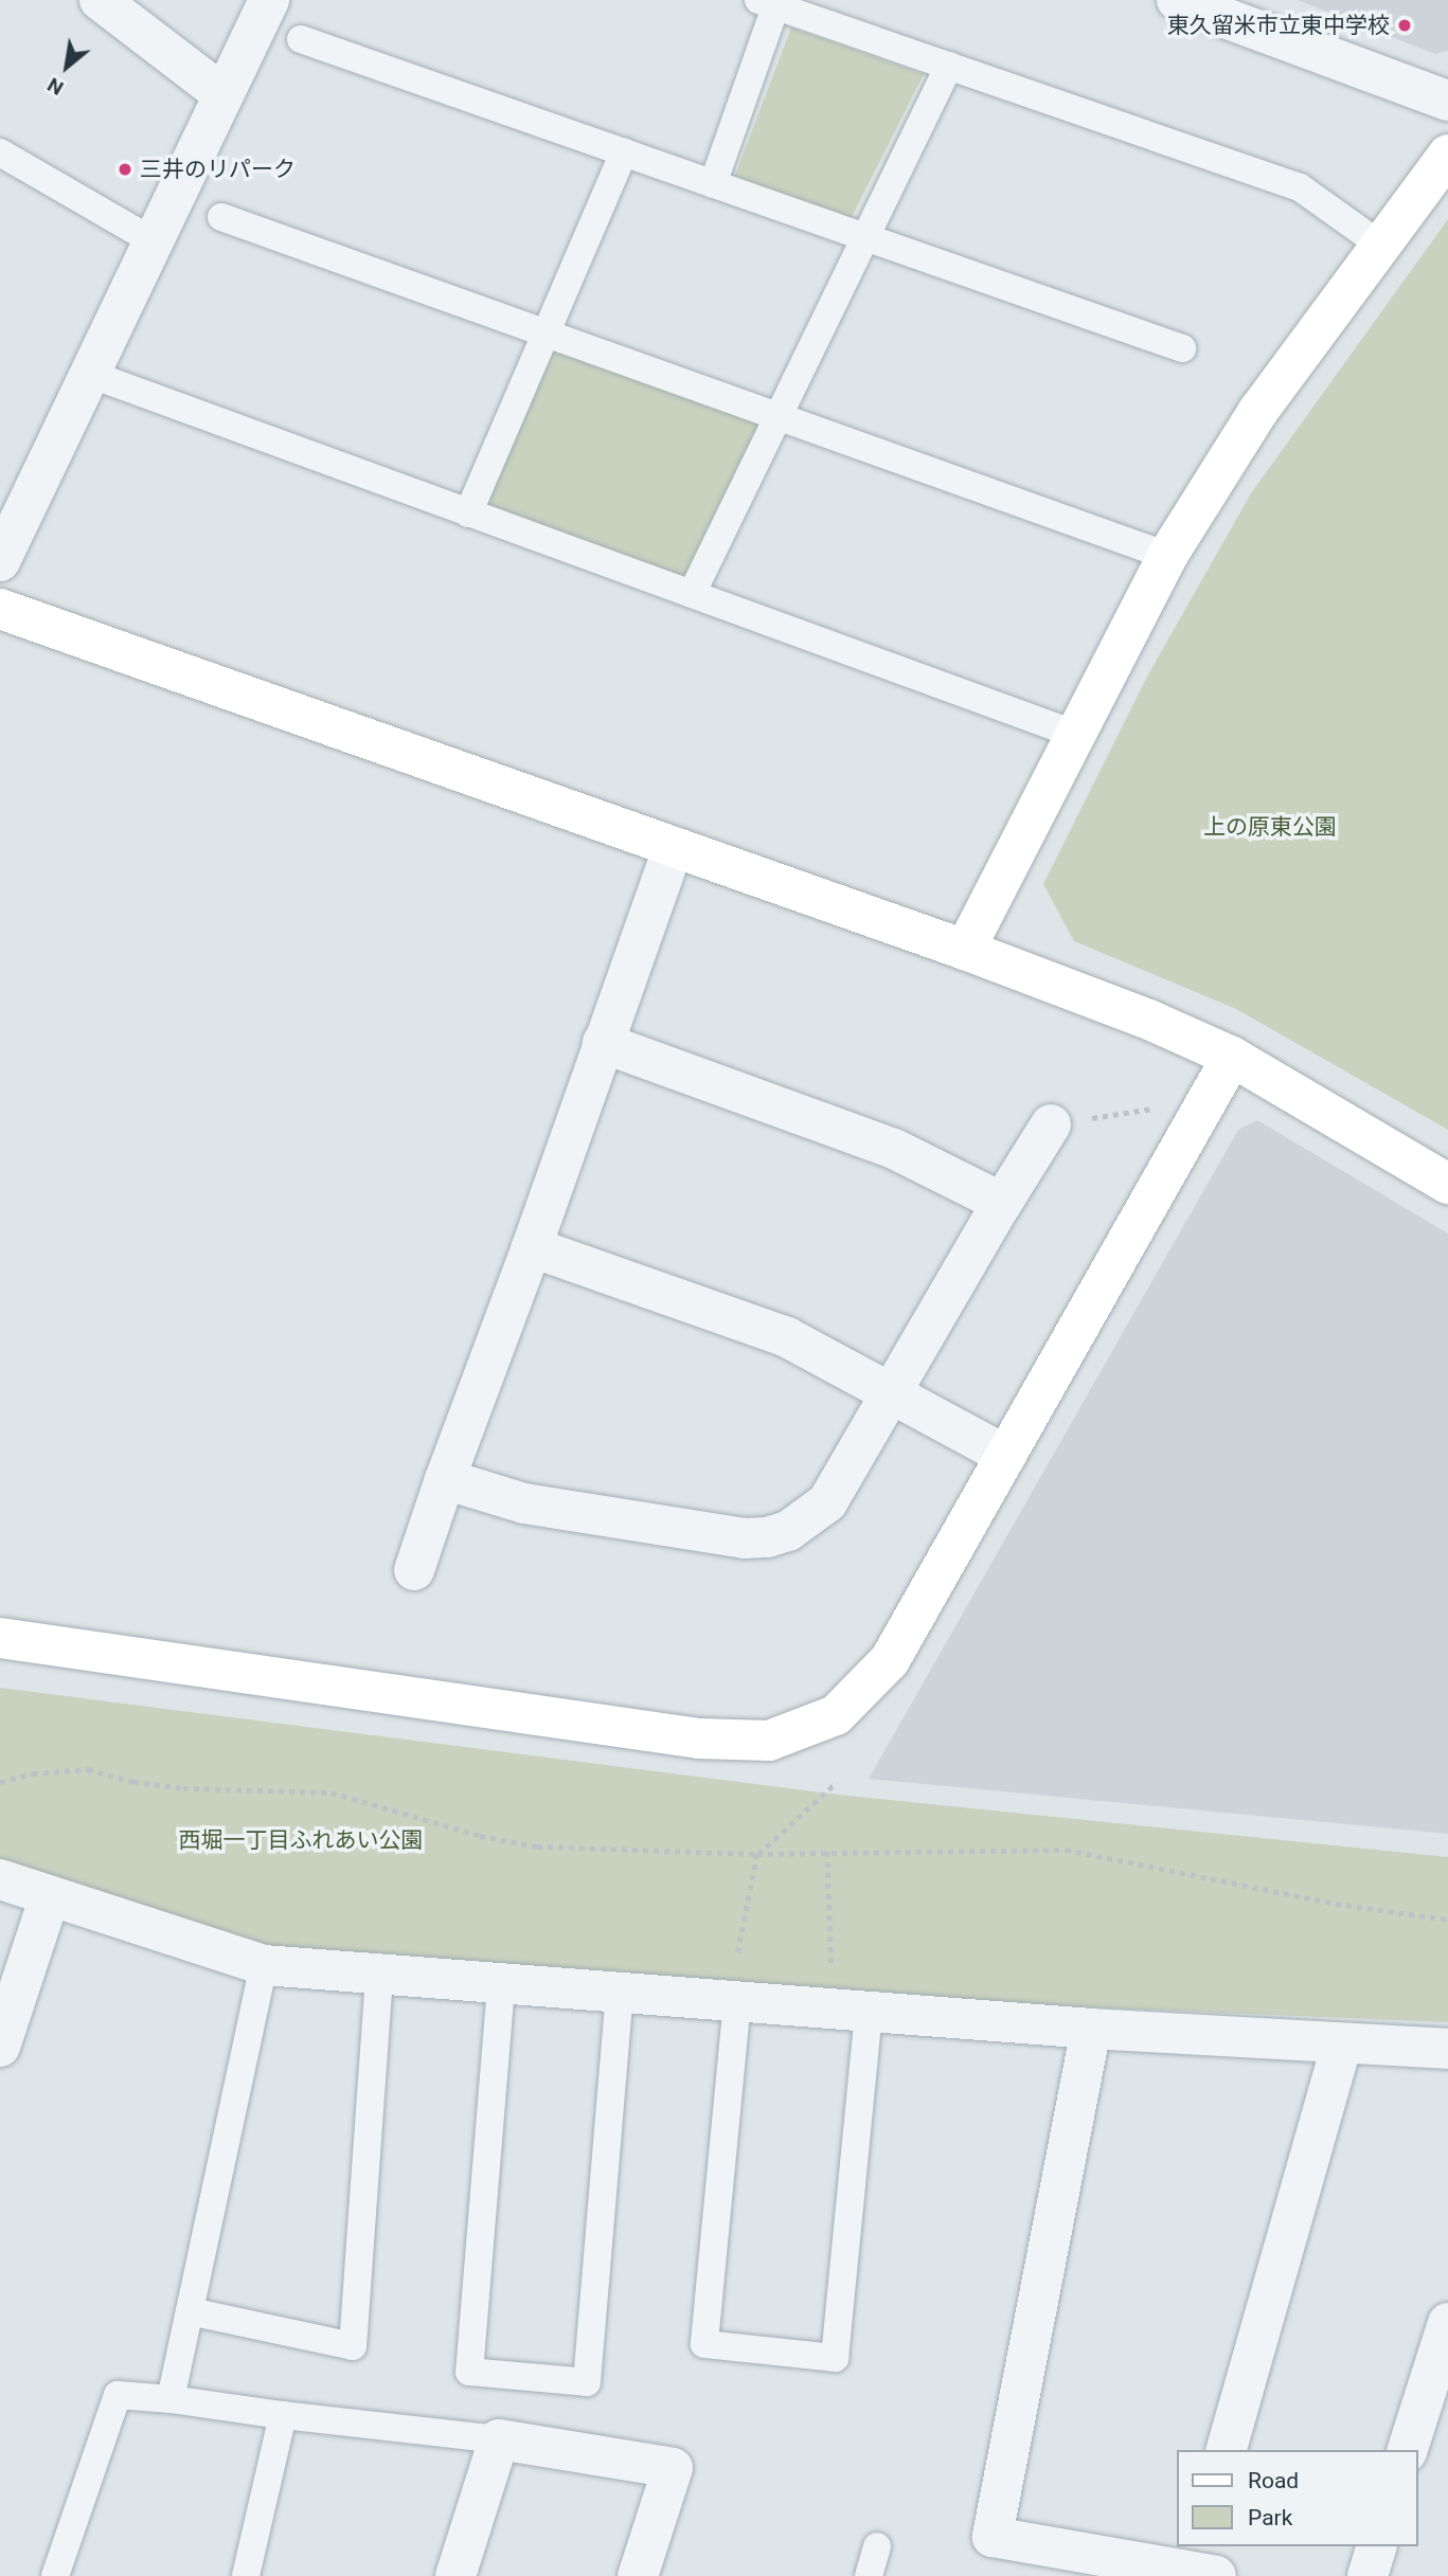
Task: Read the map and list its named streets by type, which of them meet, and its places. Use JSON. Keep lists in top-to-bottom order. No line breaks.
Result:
{"parks":["上の原東公園","西堀一丁目ふれあい公園"],"places":["東久留米市立東中学校","三井のリパーク"],"legend":["Road","Park"],"north":"bottom left"}
